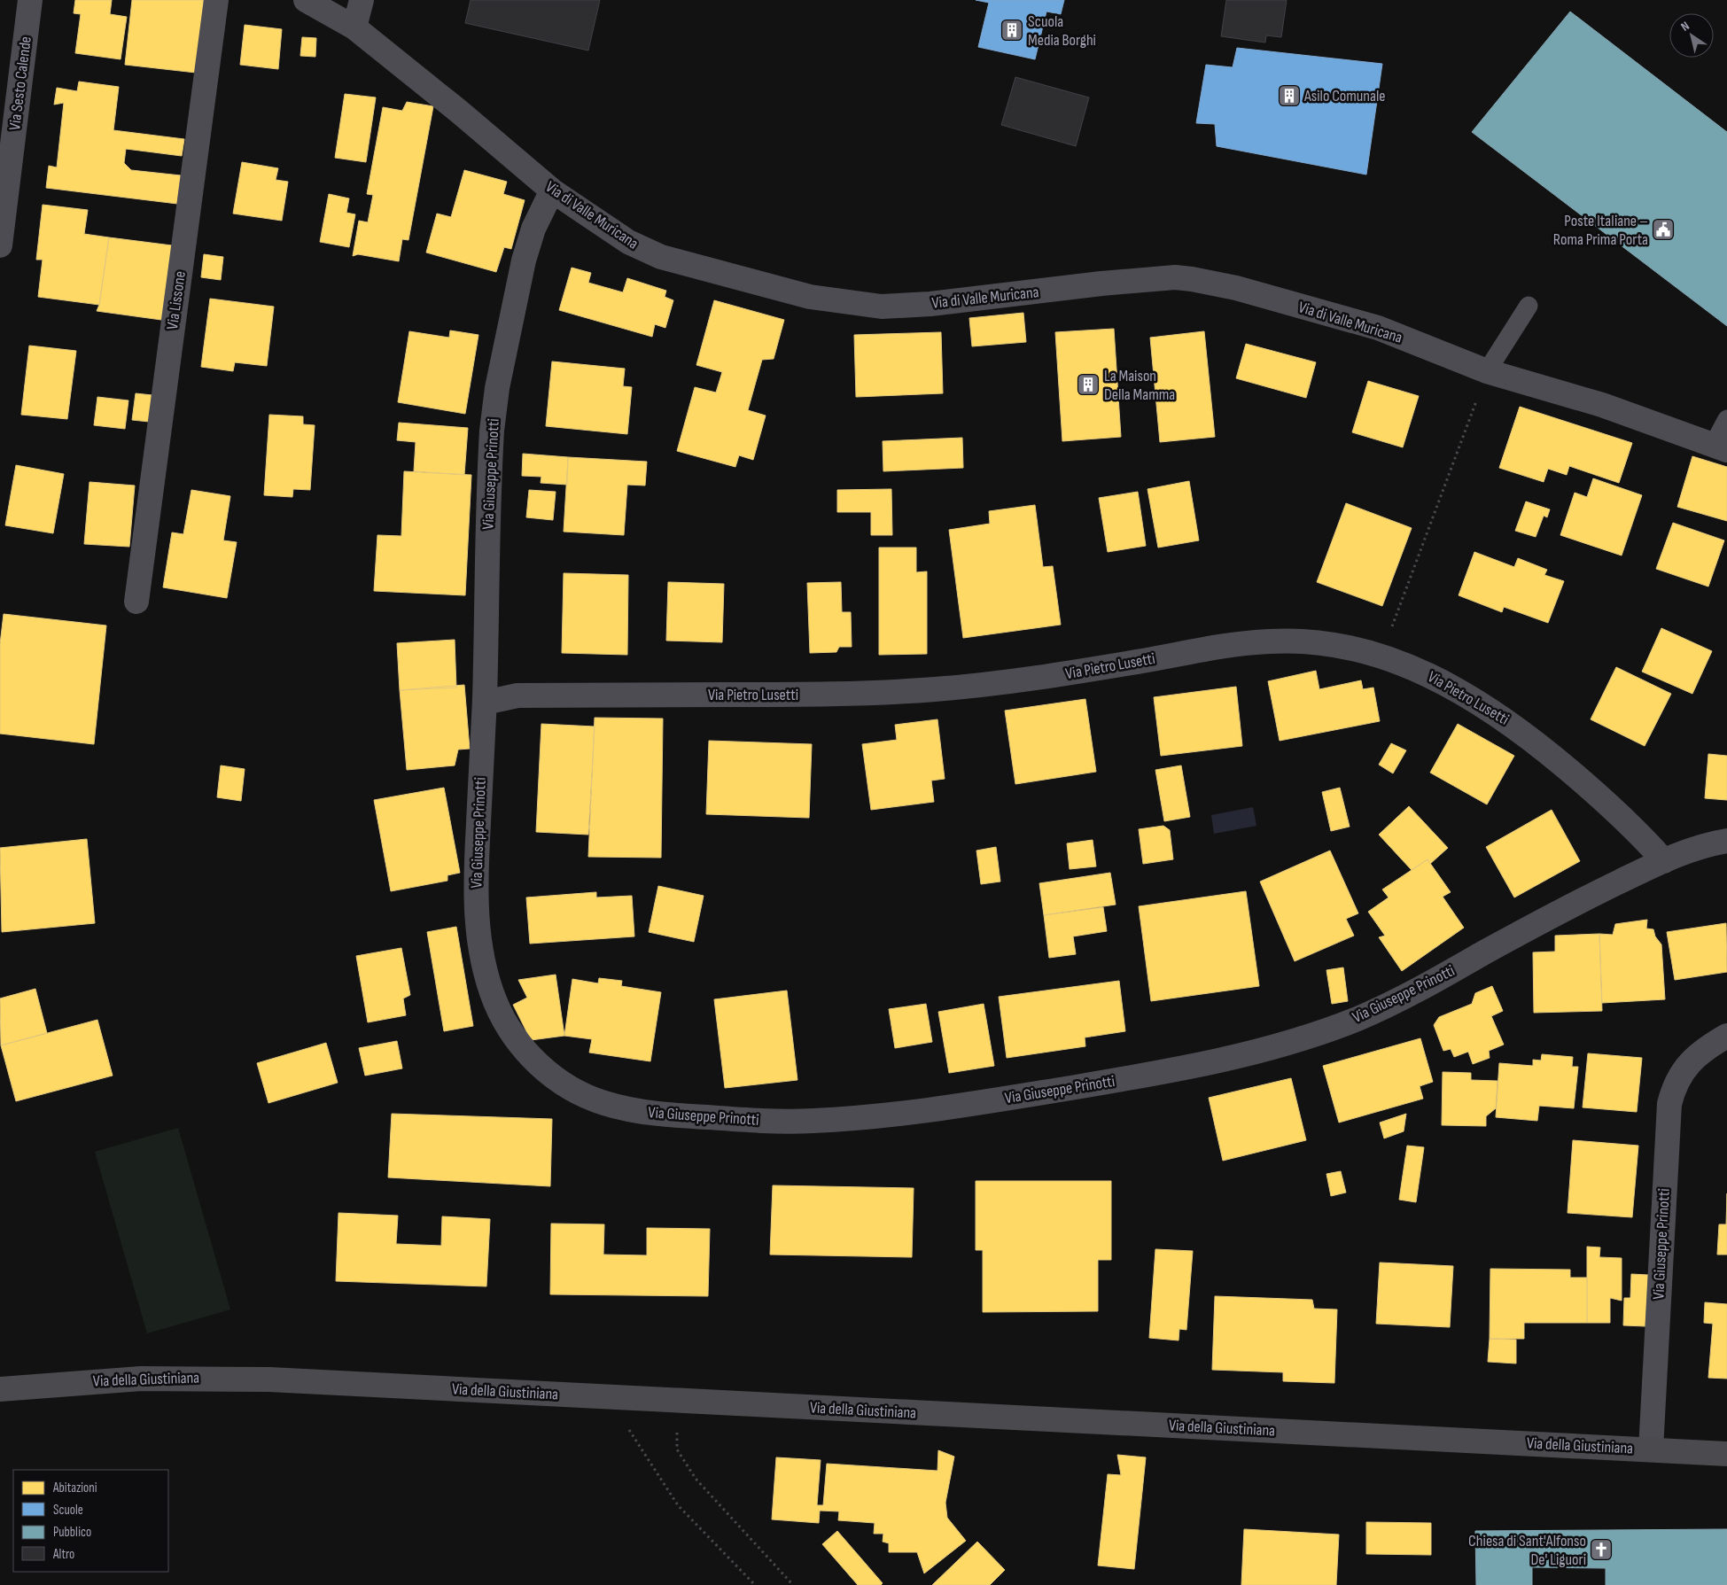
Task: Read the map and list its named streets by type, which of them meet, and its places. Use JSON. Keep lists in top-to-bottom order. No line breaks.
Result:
{"streets":{"street":["Via Sesto Calende","Via di Valle Muricana","Via Lissone","Via Giuseppe Prinotti","Via Pietro Lusetti","Via della Giustiniana"]},"crossings":[["Via di Valle Muricana","Via Giuseppe Prinotti"],["Via Giuseppe Prinotti","Via Pietro Lusetti"],["Via Giuseppe Prinotti","Via della Giustiniana"]],"places":{"building":["Scuola Media Borghi","Asilo Comunale","La Maison Della Mamma"],"public building":["Poste Italiane – Roma Prima Porta"],"church":["Chiesa di Sant'Alfonso De' Liguori"]},"legend":["Abitazioni","Scuole","Pubblico","Altro"],"north":"top left"}
